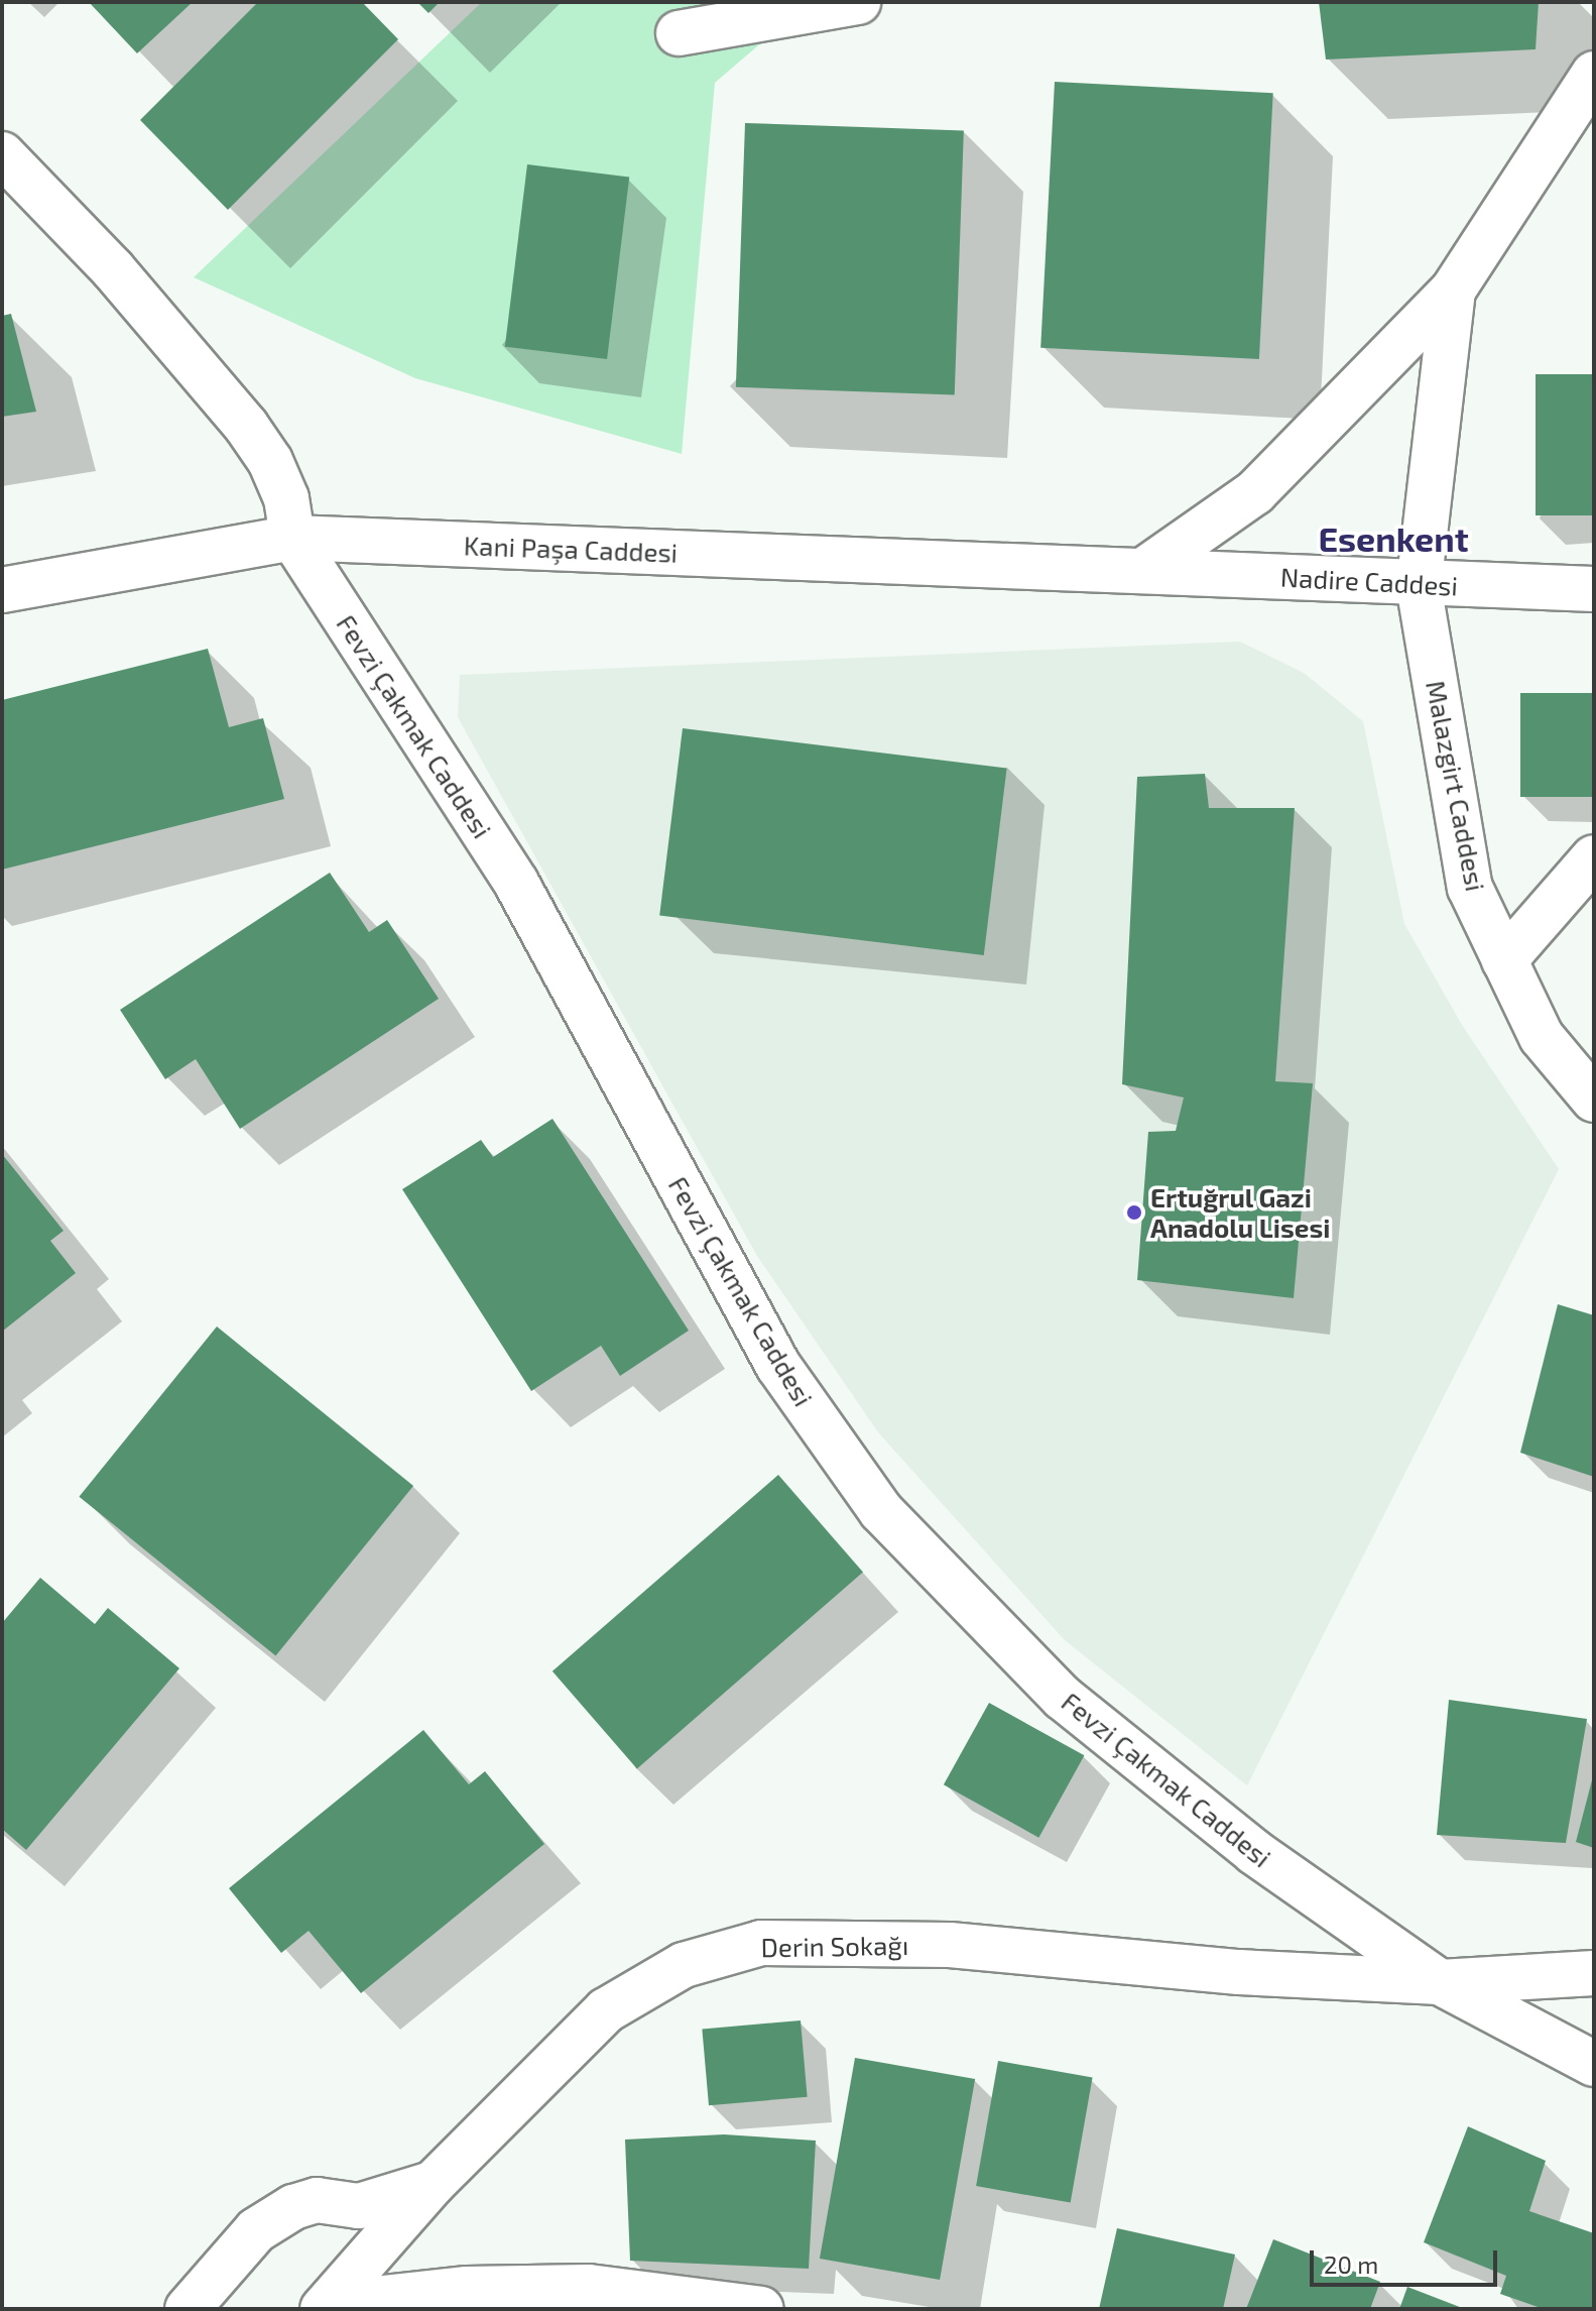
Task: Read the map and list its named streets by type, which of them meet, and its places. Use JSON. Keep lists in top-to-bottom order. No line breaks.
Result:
{"streets":{"street":["Kani Paşa Caddesi","Nadire Caddesi","Fevzi Çakmak Caddesi","Malazgirt Caddesi","Derin Sokağı"]},"crossings":[["Kani Paşa Caddesi","Nadire Caddesi"],["Kani Paşa Caddesi","Fevzi Çakmak Caddesi"],["Nadire Caddesi","Malazgirt Caddesi"],["Fevzi Çakmak Caddesi","Derin Sokağı"]],"districts":["Esenkent"],"places":["Ertuğrul Gazi Anadolu Lisesi"],"scale_bar":"20 m"}
